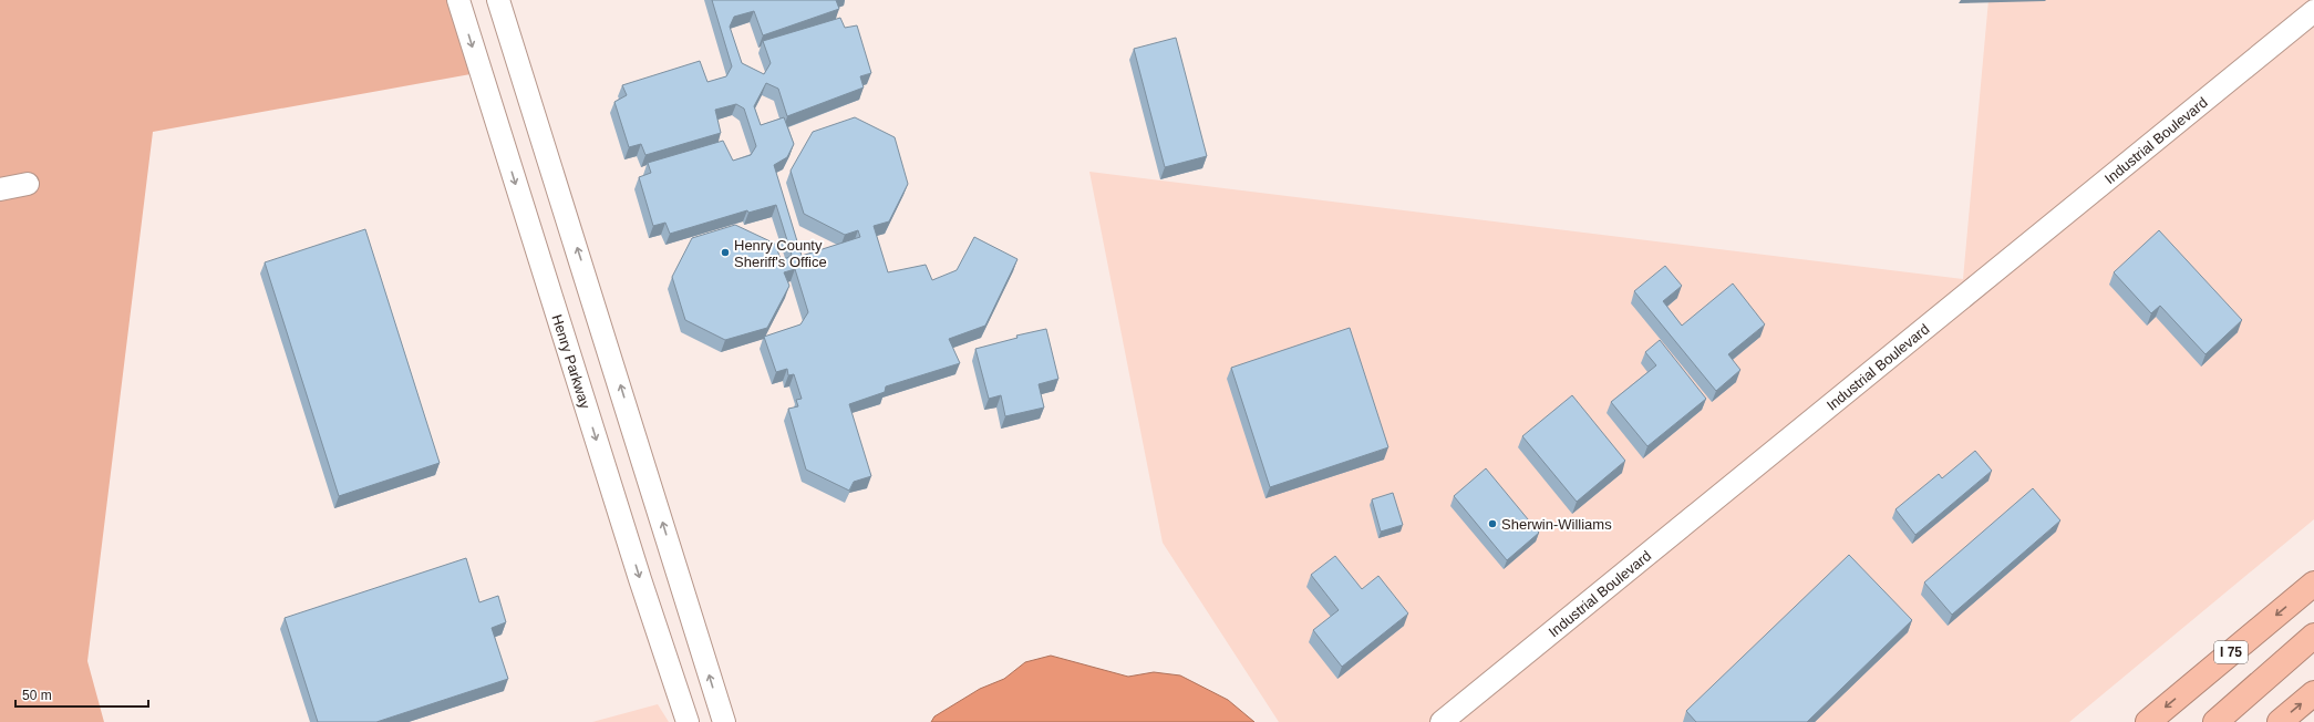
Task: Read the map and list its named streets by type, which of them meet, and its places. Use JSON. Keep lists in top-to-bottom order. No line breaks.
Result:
{"streets":{"highway":["I 75"],"street":["Industrial Boulevard","Henry Parkway"]},"places":["Henry County Sheriff's Office","Sherwin-Williams"],"scale_bar":"50 m"}
